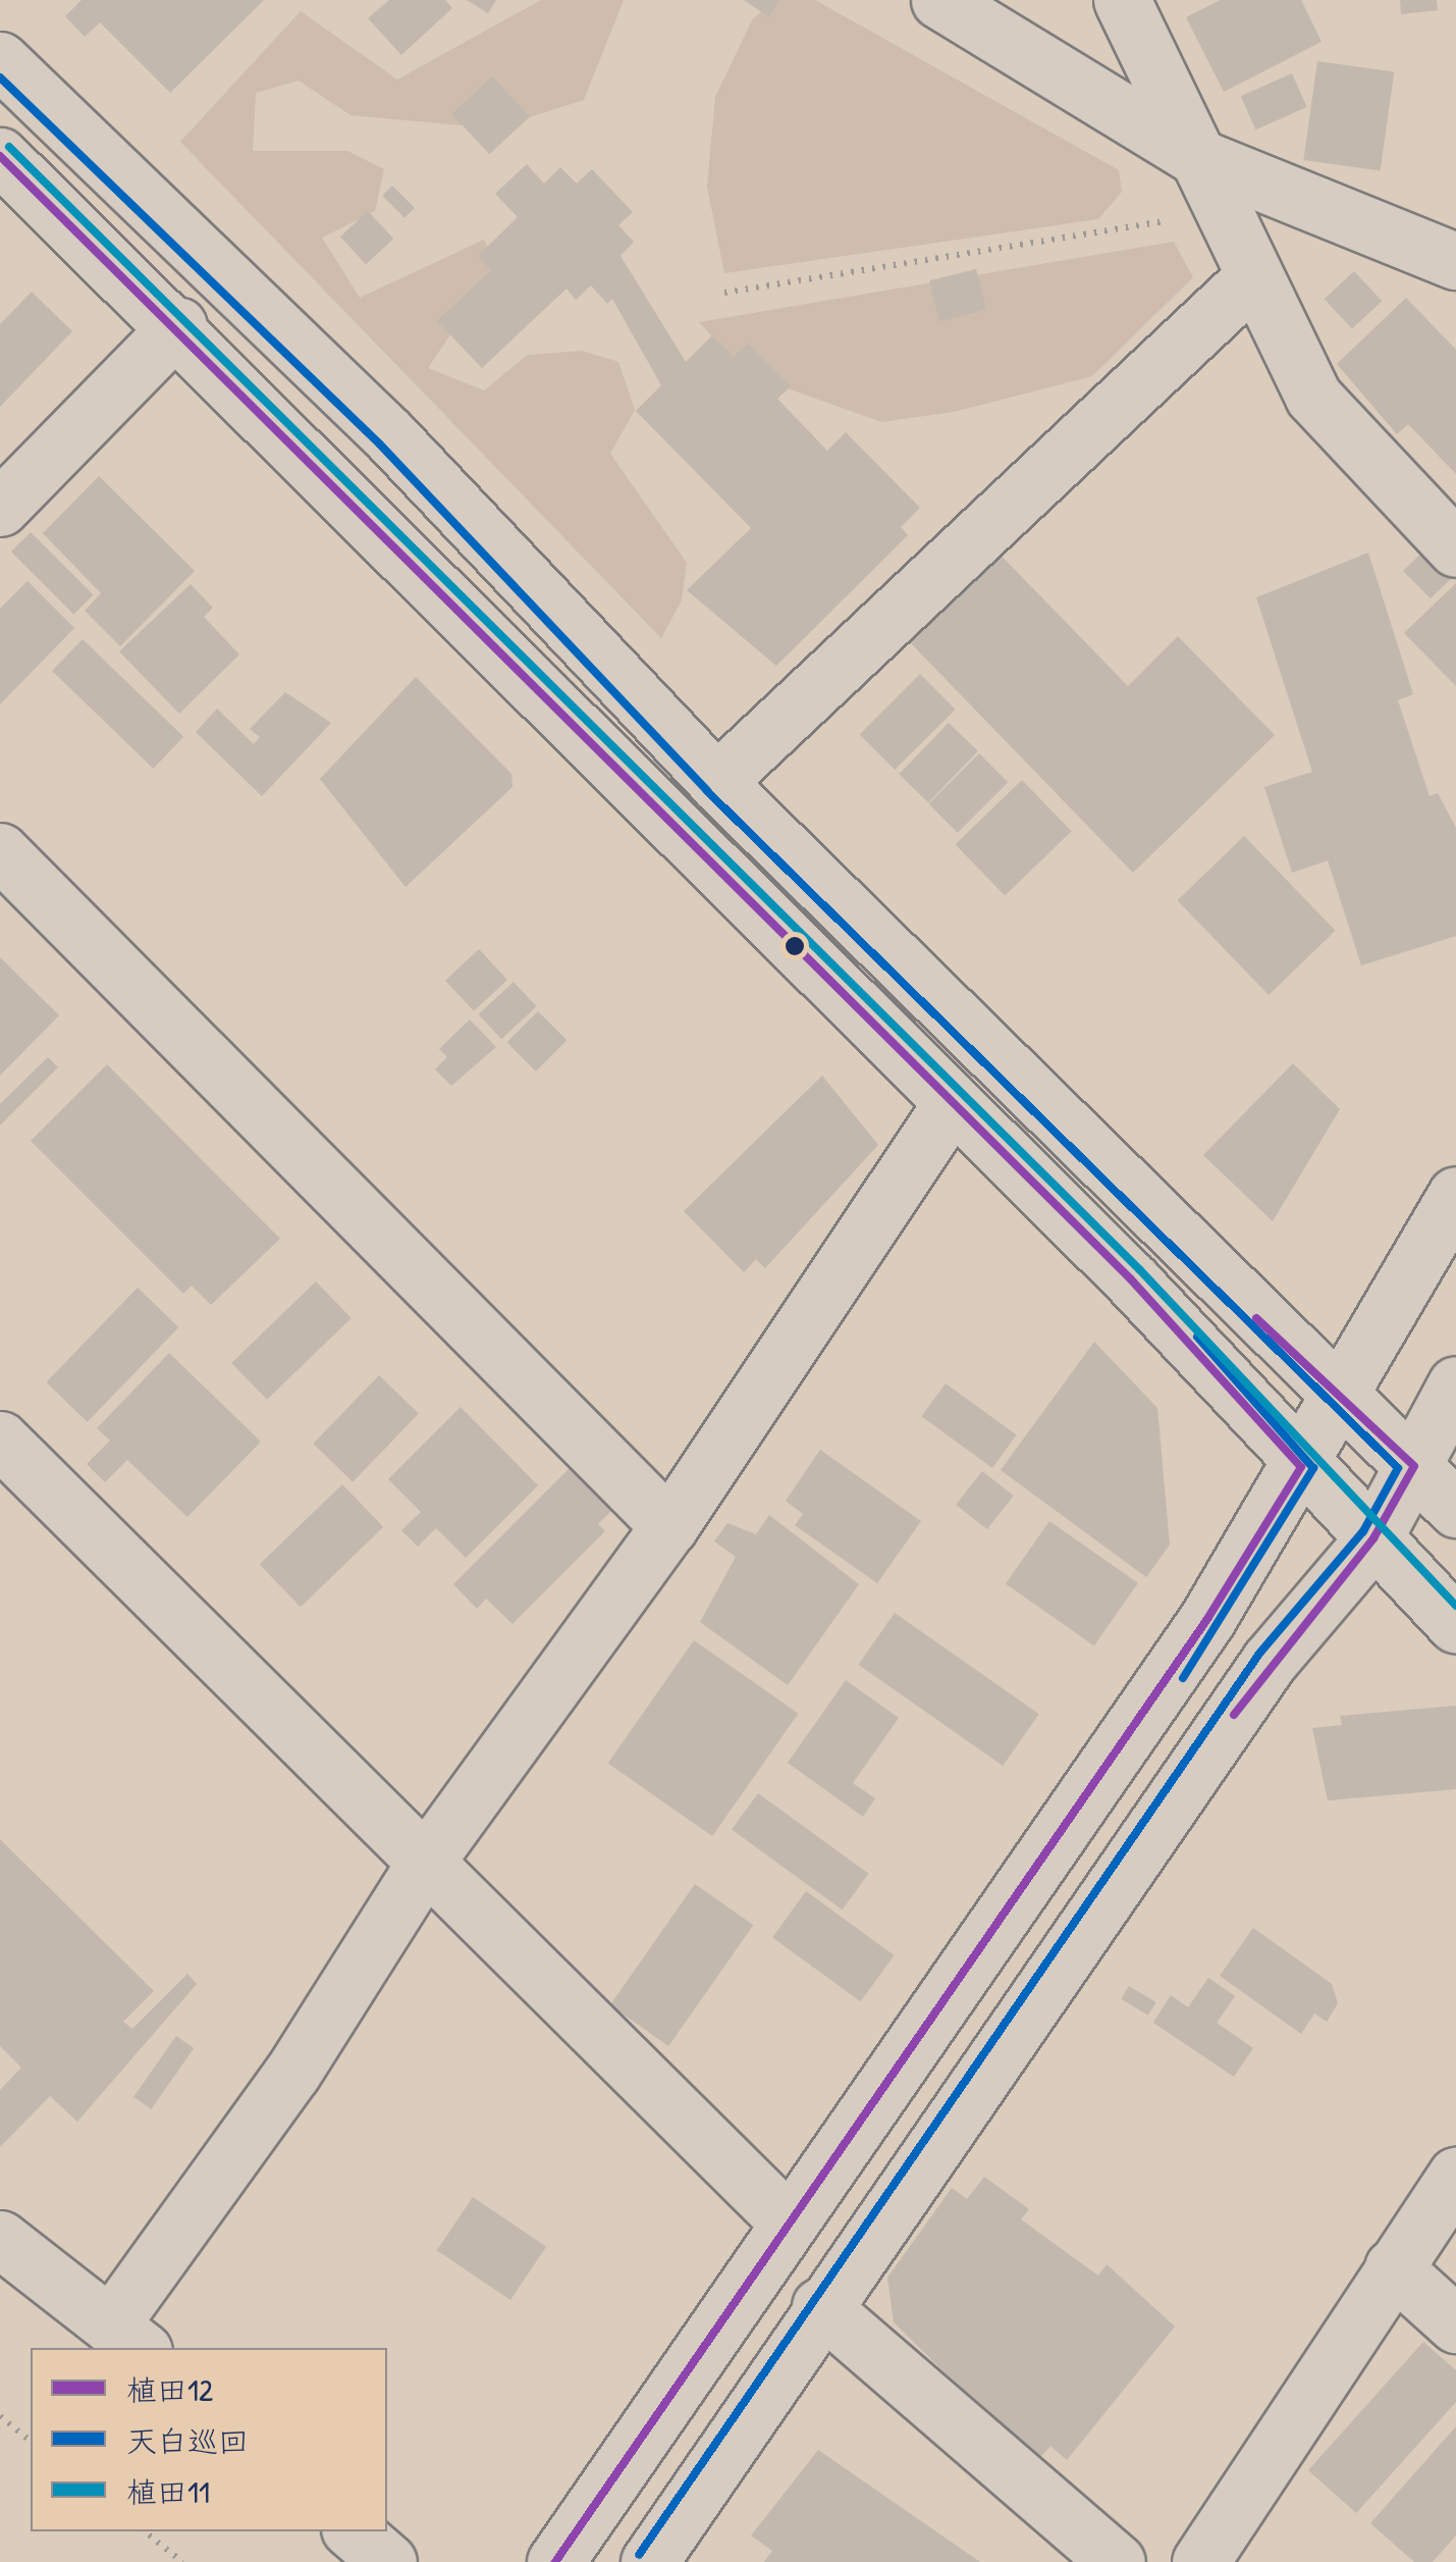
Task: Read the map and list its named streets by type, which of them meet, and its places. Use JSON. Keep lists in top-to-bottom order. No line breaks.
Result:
{"lines":["transit line 天白巡回","transit line 植田11","transit line 植田12"],"legend":["植田12","天白巡回","植田11"]}
